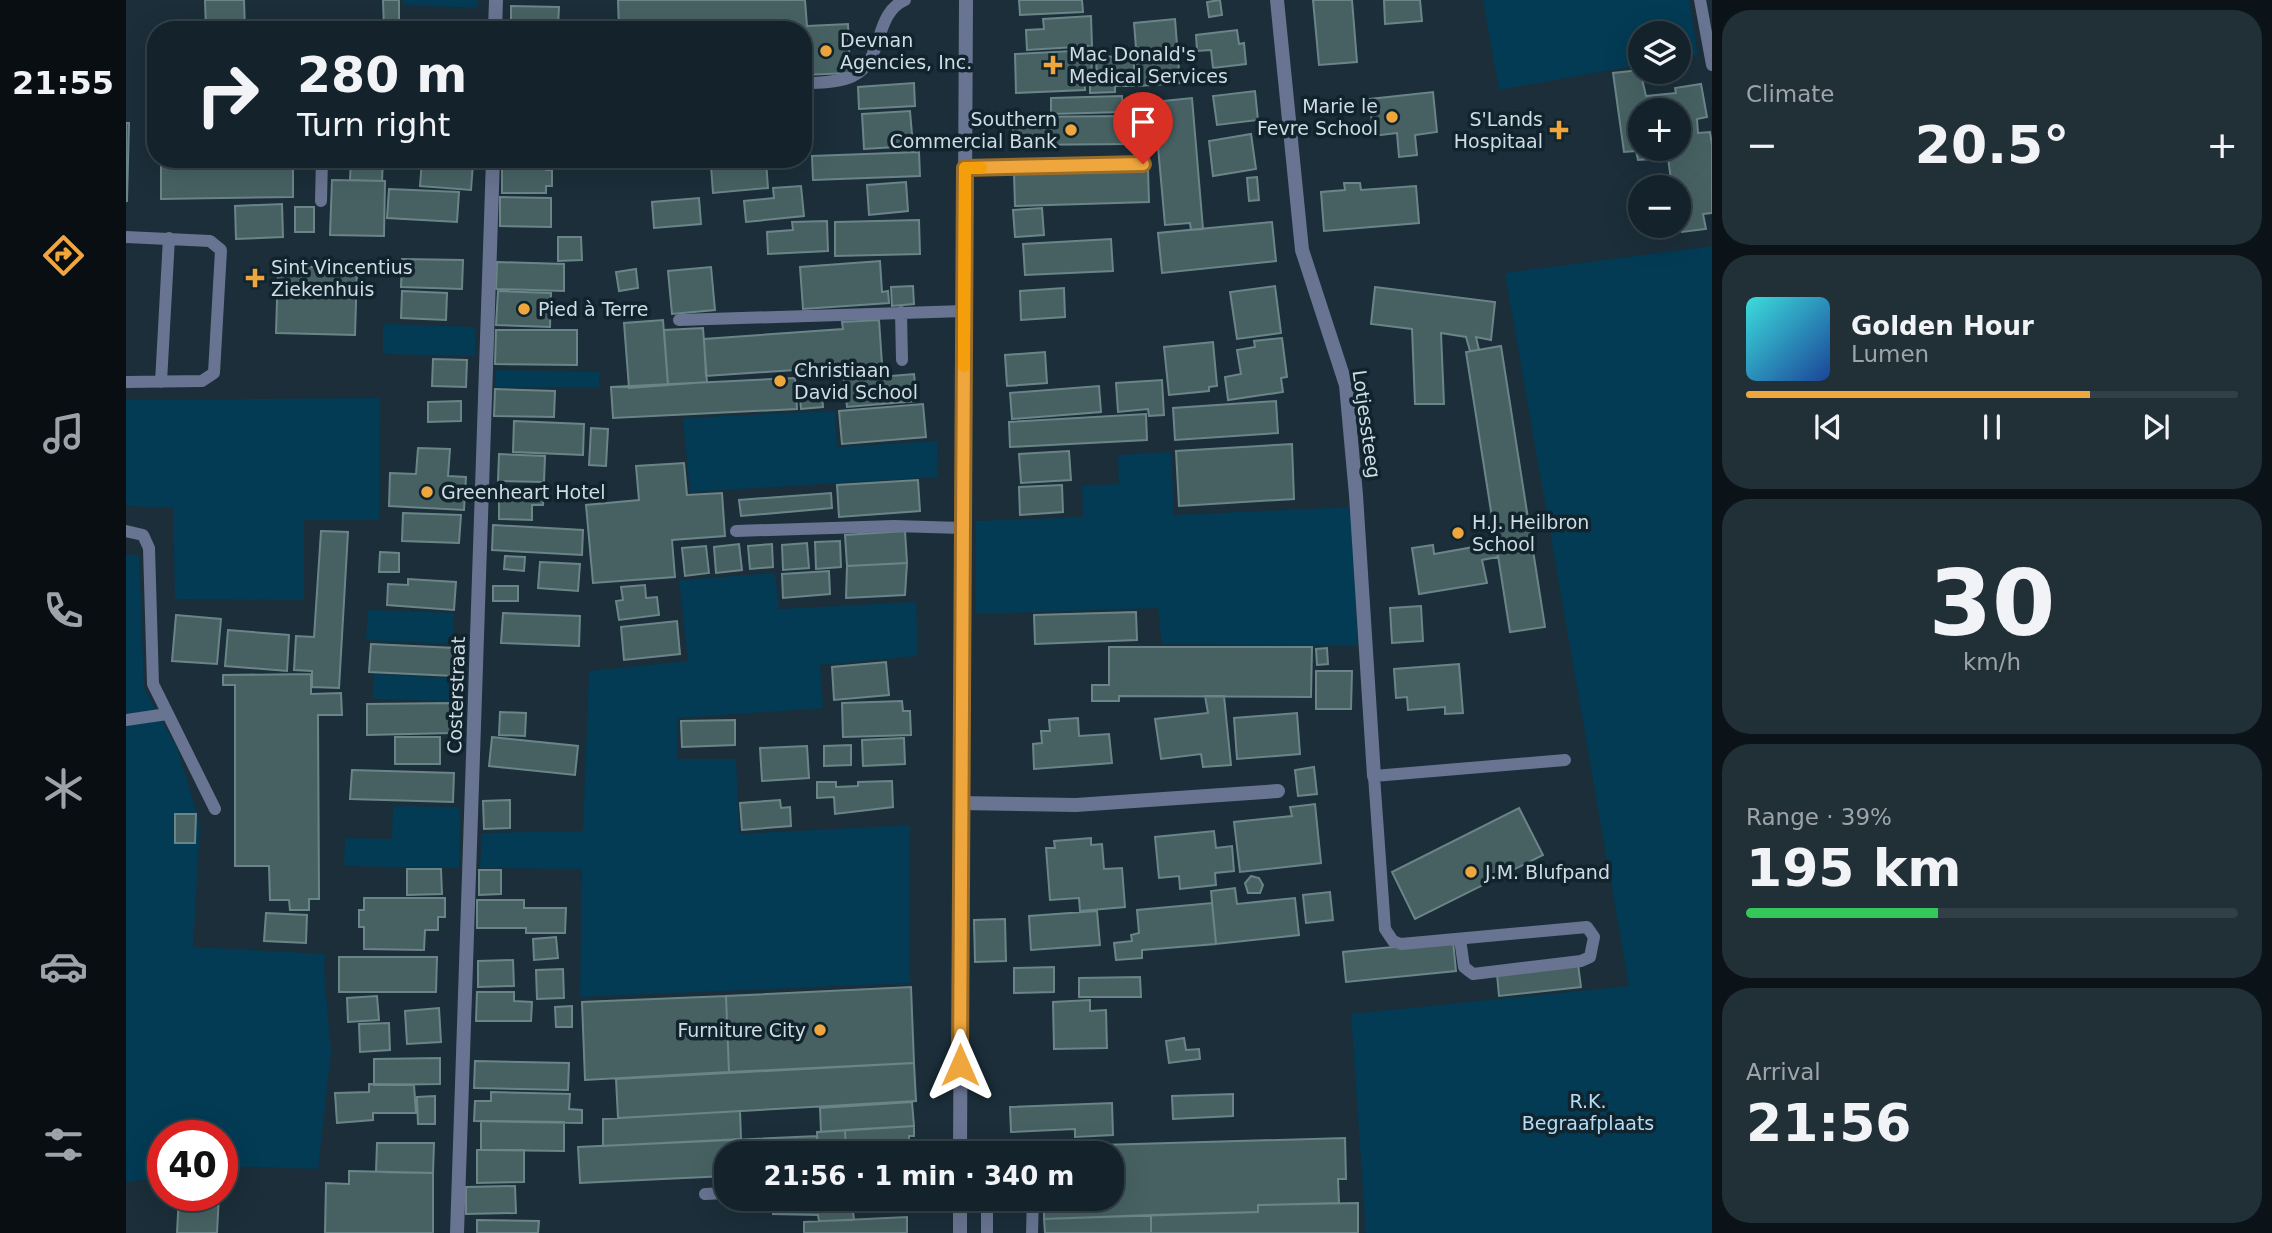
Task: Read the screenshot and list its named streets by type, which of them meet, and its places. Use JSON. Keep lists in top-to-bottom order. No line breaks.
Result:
{"streets":{"street":["Lotjessteeg","Costerstraat"]},"parks":["R.K. Begraafplaats"],"places":{"other":["Devnan Agencies, Inc.","Marie le Fevre School","Southern Commercial Bank","Pied à Terre","Christiaan David School","Greenheart Hotel","H.J. Heilbron School","J.M. Blufpand","Furniture City"],"health":["Mac Donald's Medical Services","S'Lands Hospitaal","Sint Vincentius Ziekenhuis"]},"page":{"tabs":"21:55","tile":["Climate",["30","km/h"],["Range · 39%","195 km"],["Arrival","21:56"]],"map_buttons":["+","−"],"turn":["280 m","Turn right"],"heat":["−","20.5°","+"],"song":["Golden Hour","Lumen"],"limit":"40","trip":"21:56 · 1 min · 340 m"}}
